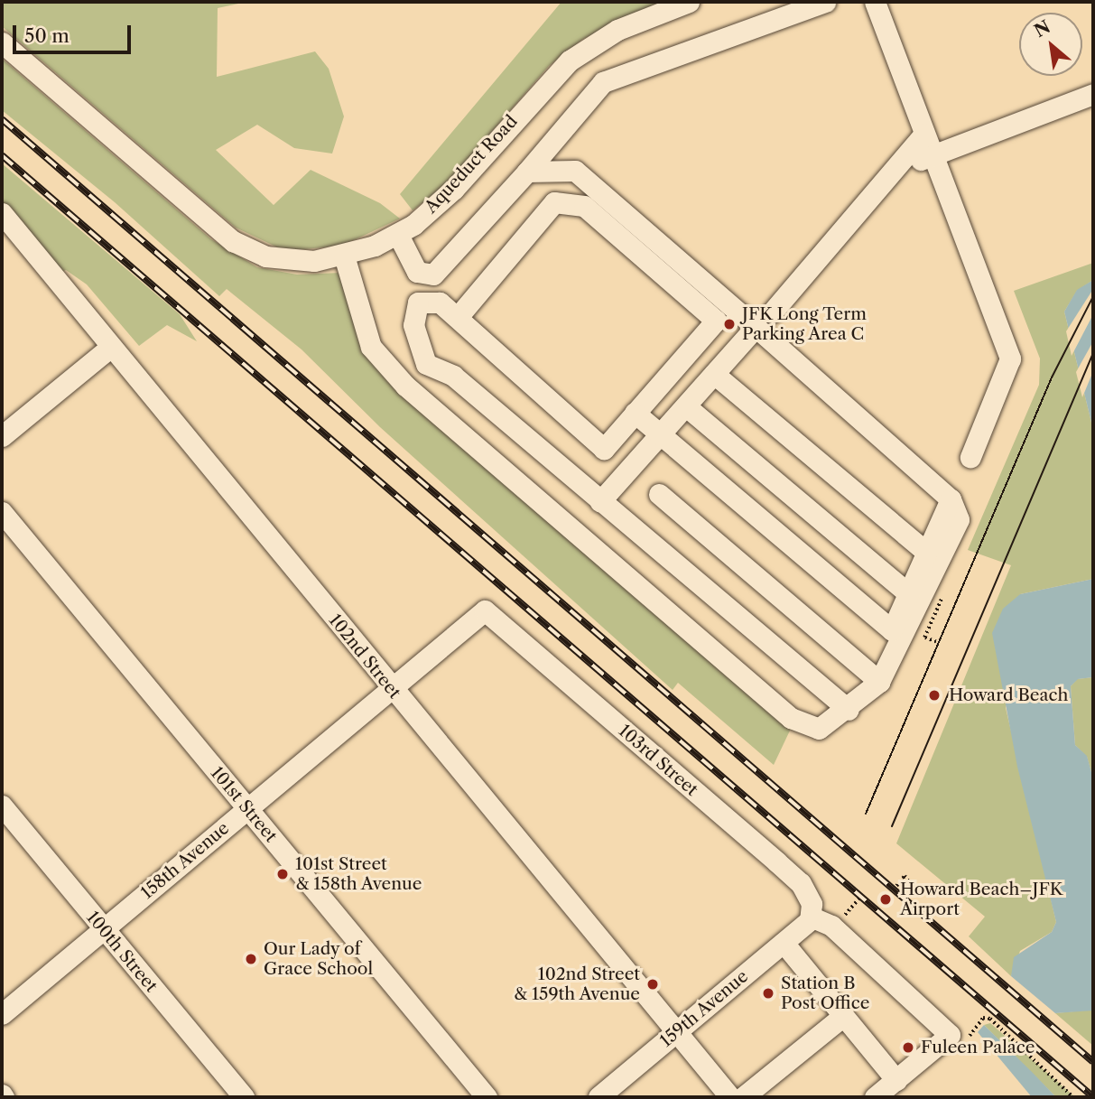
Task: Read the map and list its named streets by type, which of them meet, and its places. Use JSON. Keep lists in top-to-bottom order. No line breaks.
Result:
{"streets":{"street":["Aqueduct Road","102nd Street","103rd Street","101st Street","158th Avenue","100th Street","159th Avenue"]},"crossings":[["102nd Street","158th Avenue"],["102nd Street","159th Avenue"],["103rd Street","158th Avenue"],["103rd Street","159th Avenue"],["101st Street","158th Avenue"],["158th Avenue","100th Street"]],"places":["JFK Long Term Parking Area C","Howard Beach","101st Street & 158th Avenue","Howard Beach–JFK Airport","Our Lady of Grace School","102nd Street & 159th Avenue","Station B Post Office","Fuleen Palace"],"scale_bar":"50 m","north":"top left"}
